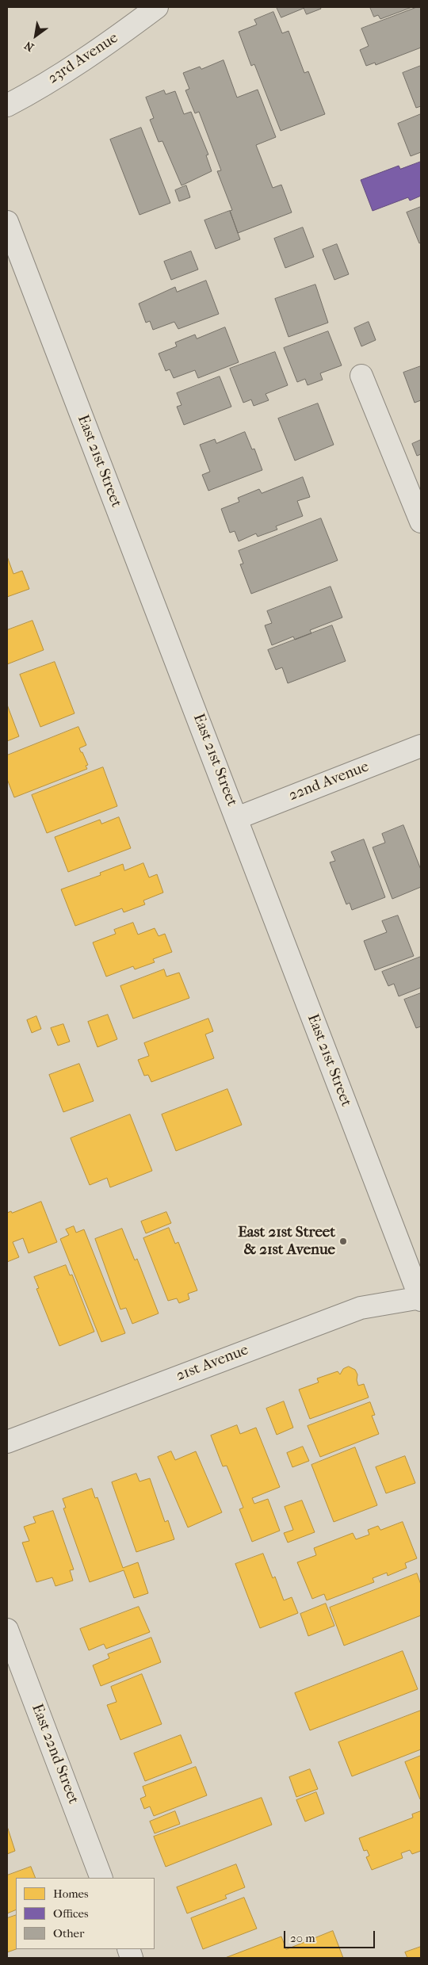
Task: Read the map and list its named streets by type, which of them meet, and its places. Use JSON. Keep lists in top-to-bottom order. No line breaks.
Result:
{"streets":{"street":["23rd Avenue","East 21st Street","22nd Avenue","21st Avenue","East 22nd Street"]},"crossings":[["East 21st Street","22nd Avenue"],["East 21st Street","21st Avenue"]],"places":["East 21st Street & 21st Avenue"],"legend":["Homes","Offices","Other"],"scale_bar":"20 m","north":"bottom left"}
